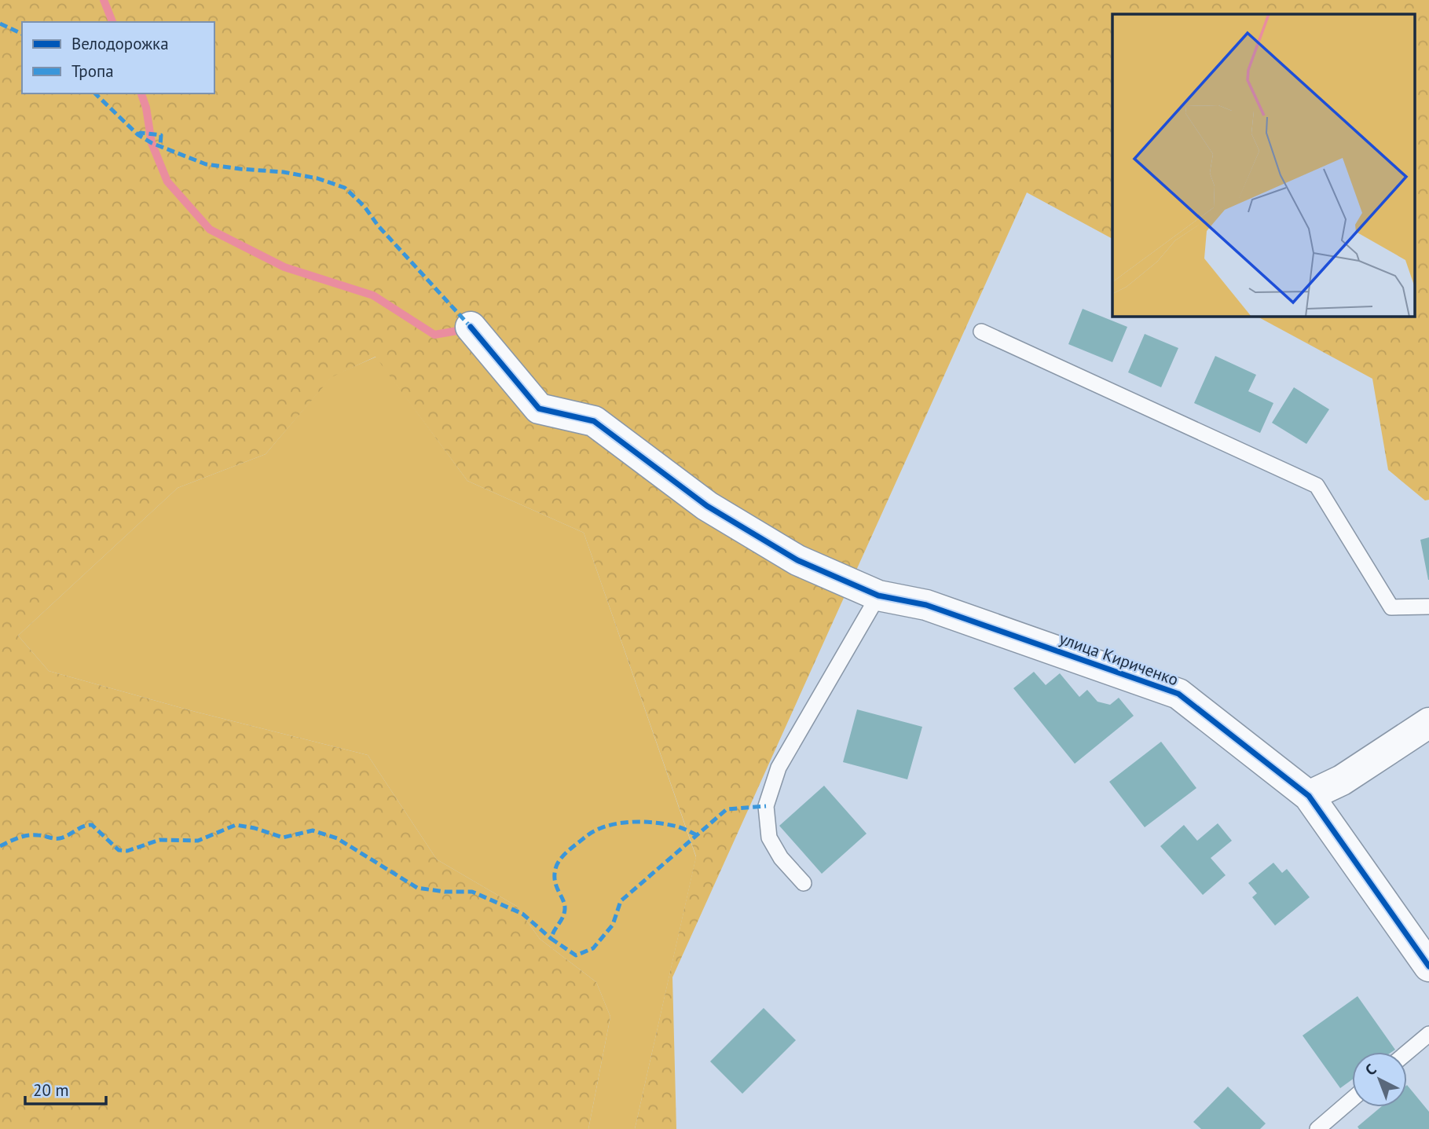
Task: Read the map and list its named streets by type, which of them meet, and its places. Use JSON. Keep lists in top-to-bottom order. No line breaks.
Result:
{"streets":{"street":["улица Кириченко"]},"legend":["Велодорожка","Тропа"],"scale_bar":"20 m","north":"top left"}
